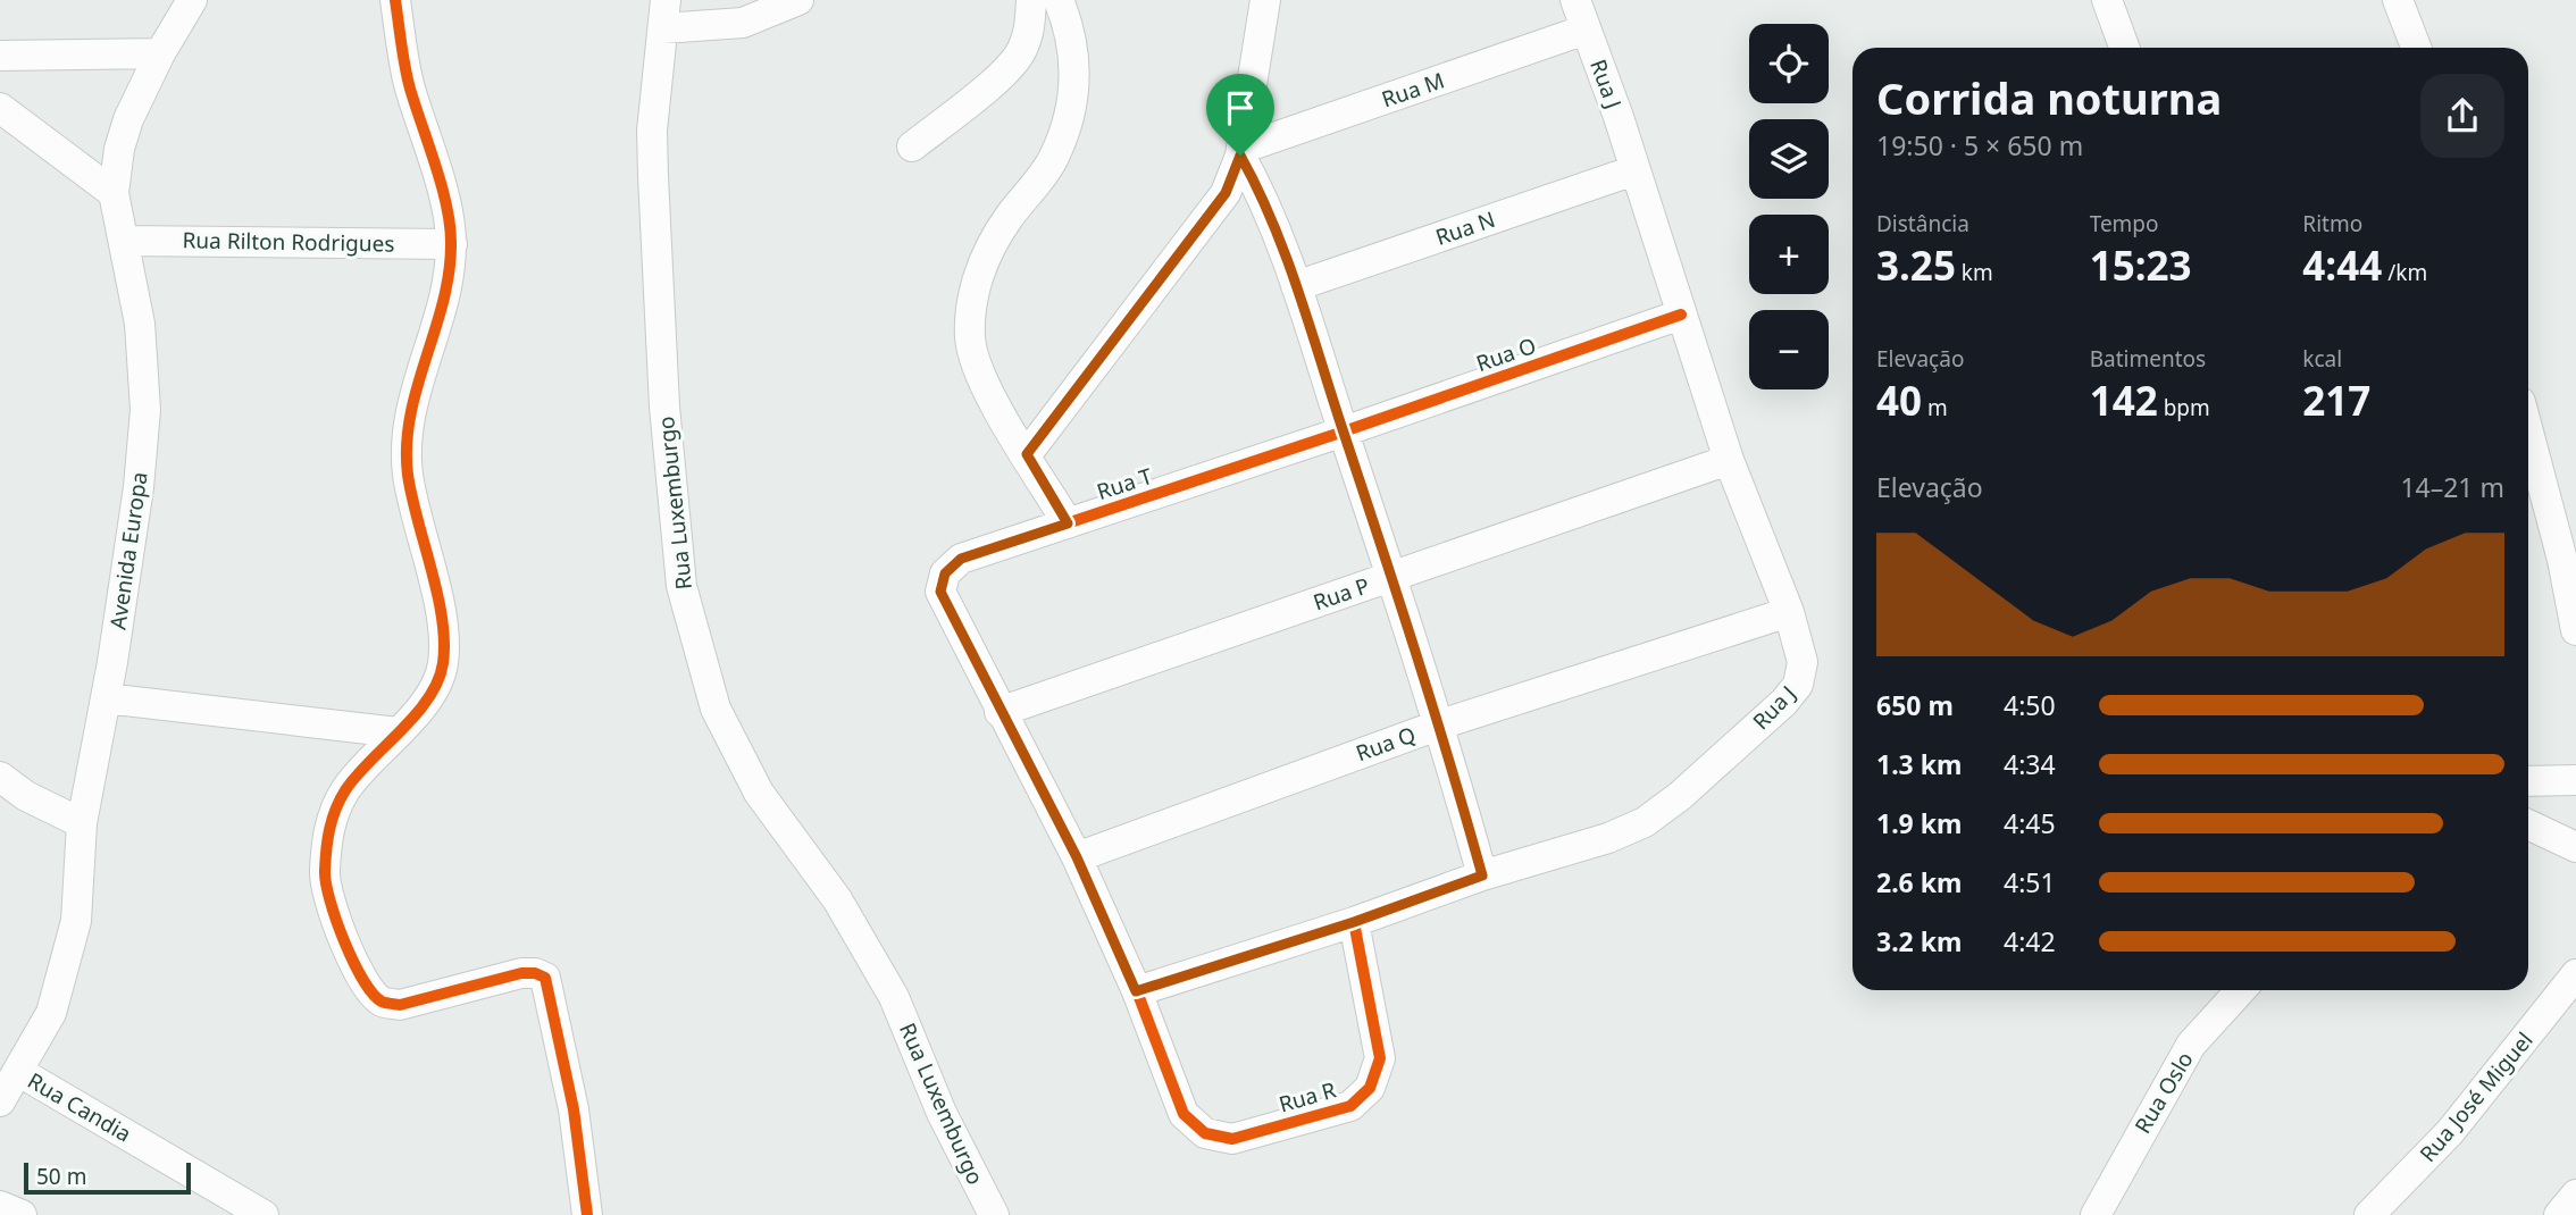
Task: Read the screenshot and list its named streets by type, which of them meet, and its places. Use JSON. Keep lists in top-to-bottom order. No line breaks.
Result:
{"streets":{"street":["Rua J","Rua M","Rua N","Rua Rilton Rodrigues","Rua O","Rua T","Rua Luxemburgo","Avenida Europa","Rua P","Rua Q","Rua Oslo","Rua R","Rua José Miguel","Rua Candia"]},"crossings":[["Rua J","Rua M"],["Rua J","Rua N"],["Rua J","Rua O"],["Rua J","Rua T"],["Rua J","Rua P"],["Rua J","Rua Q"],["Rua J","Rua R"],["Rua Rilton Rodrigues","Avenida Europa"],["Rua O","Rua T"],["Rua T","Rua P"],["Rua T","Rua Q"],["Rua T","Rua R"],["Avenida Europa","Rua Candia"]],"scale_bar":"50 m","page":{"map_buttons":["+","−"],"heading":["Corrida noturna","19:50 · 5 × 650 m"],"stats":[["Distância","3.25 km"],["Tempo","15:23"],["Ritmo","4:44 /km"],["Elevação","40 m"],["Batimentos","142 bpm"],["kcal","217"]],"chart":["Elevação","14–21 m"],"list":[{"name":"650 m","note":"4:50"},{"name":"1.3 km","note":"4:34"},{"name":"1.9 km","note":"4:45"},{"name":"2.6 km","note":"4:51"},{"name":"3.2 km","note":"4:42"}],"scale":"50 m"}}
